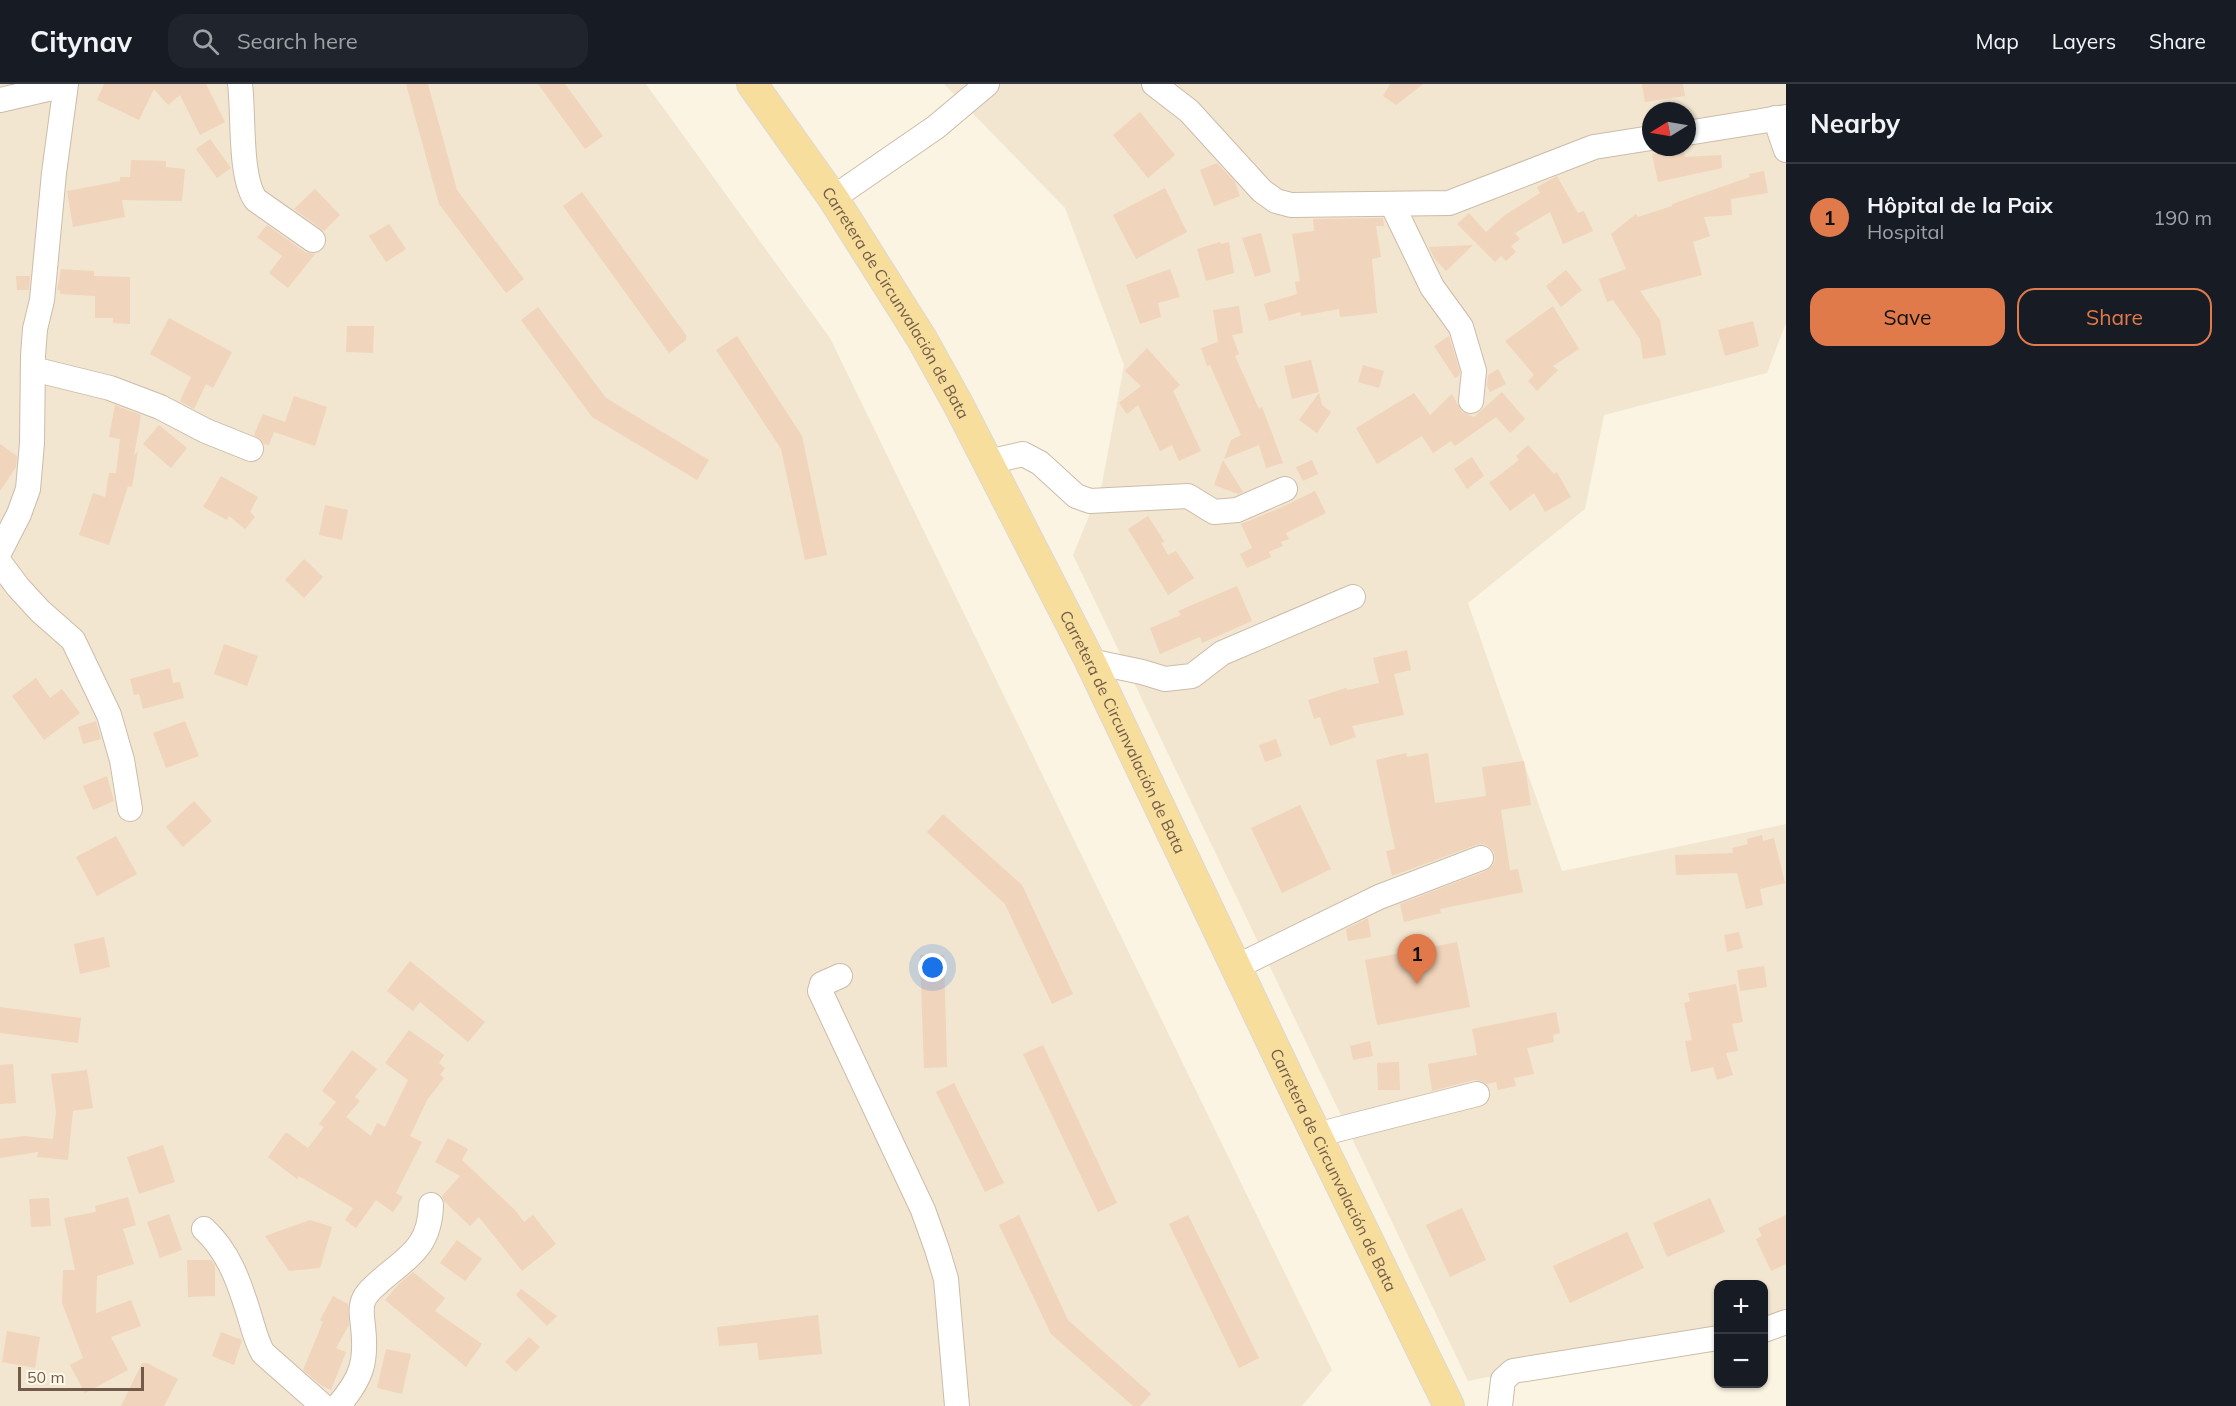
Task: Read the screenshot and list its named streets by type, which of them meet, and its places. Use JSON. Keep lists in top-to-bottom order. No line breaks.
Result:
{"streets":{"main road":["Carretera de Circunvalación de Bata"]},"scale_bar":"50 m","north":"left","page":{"header":"Citynav","search":"Search here","nav":["Map","Layers","Share"],"heading":"Nearby","list":[{"mark":"1","name":"Hôpital de la Paix","note":"Hospital","value":"190 m"}],"buttons":["Save","Share"],"pins":"1","map_buttons":["+","−"],"scale":"50 m"}}
